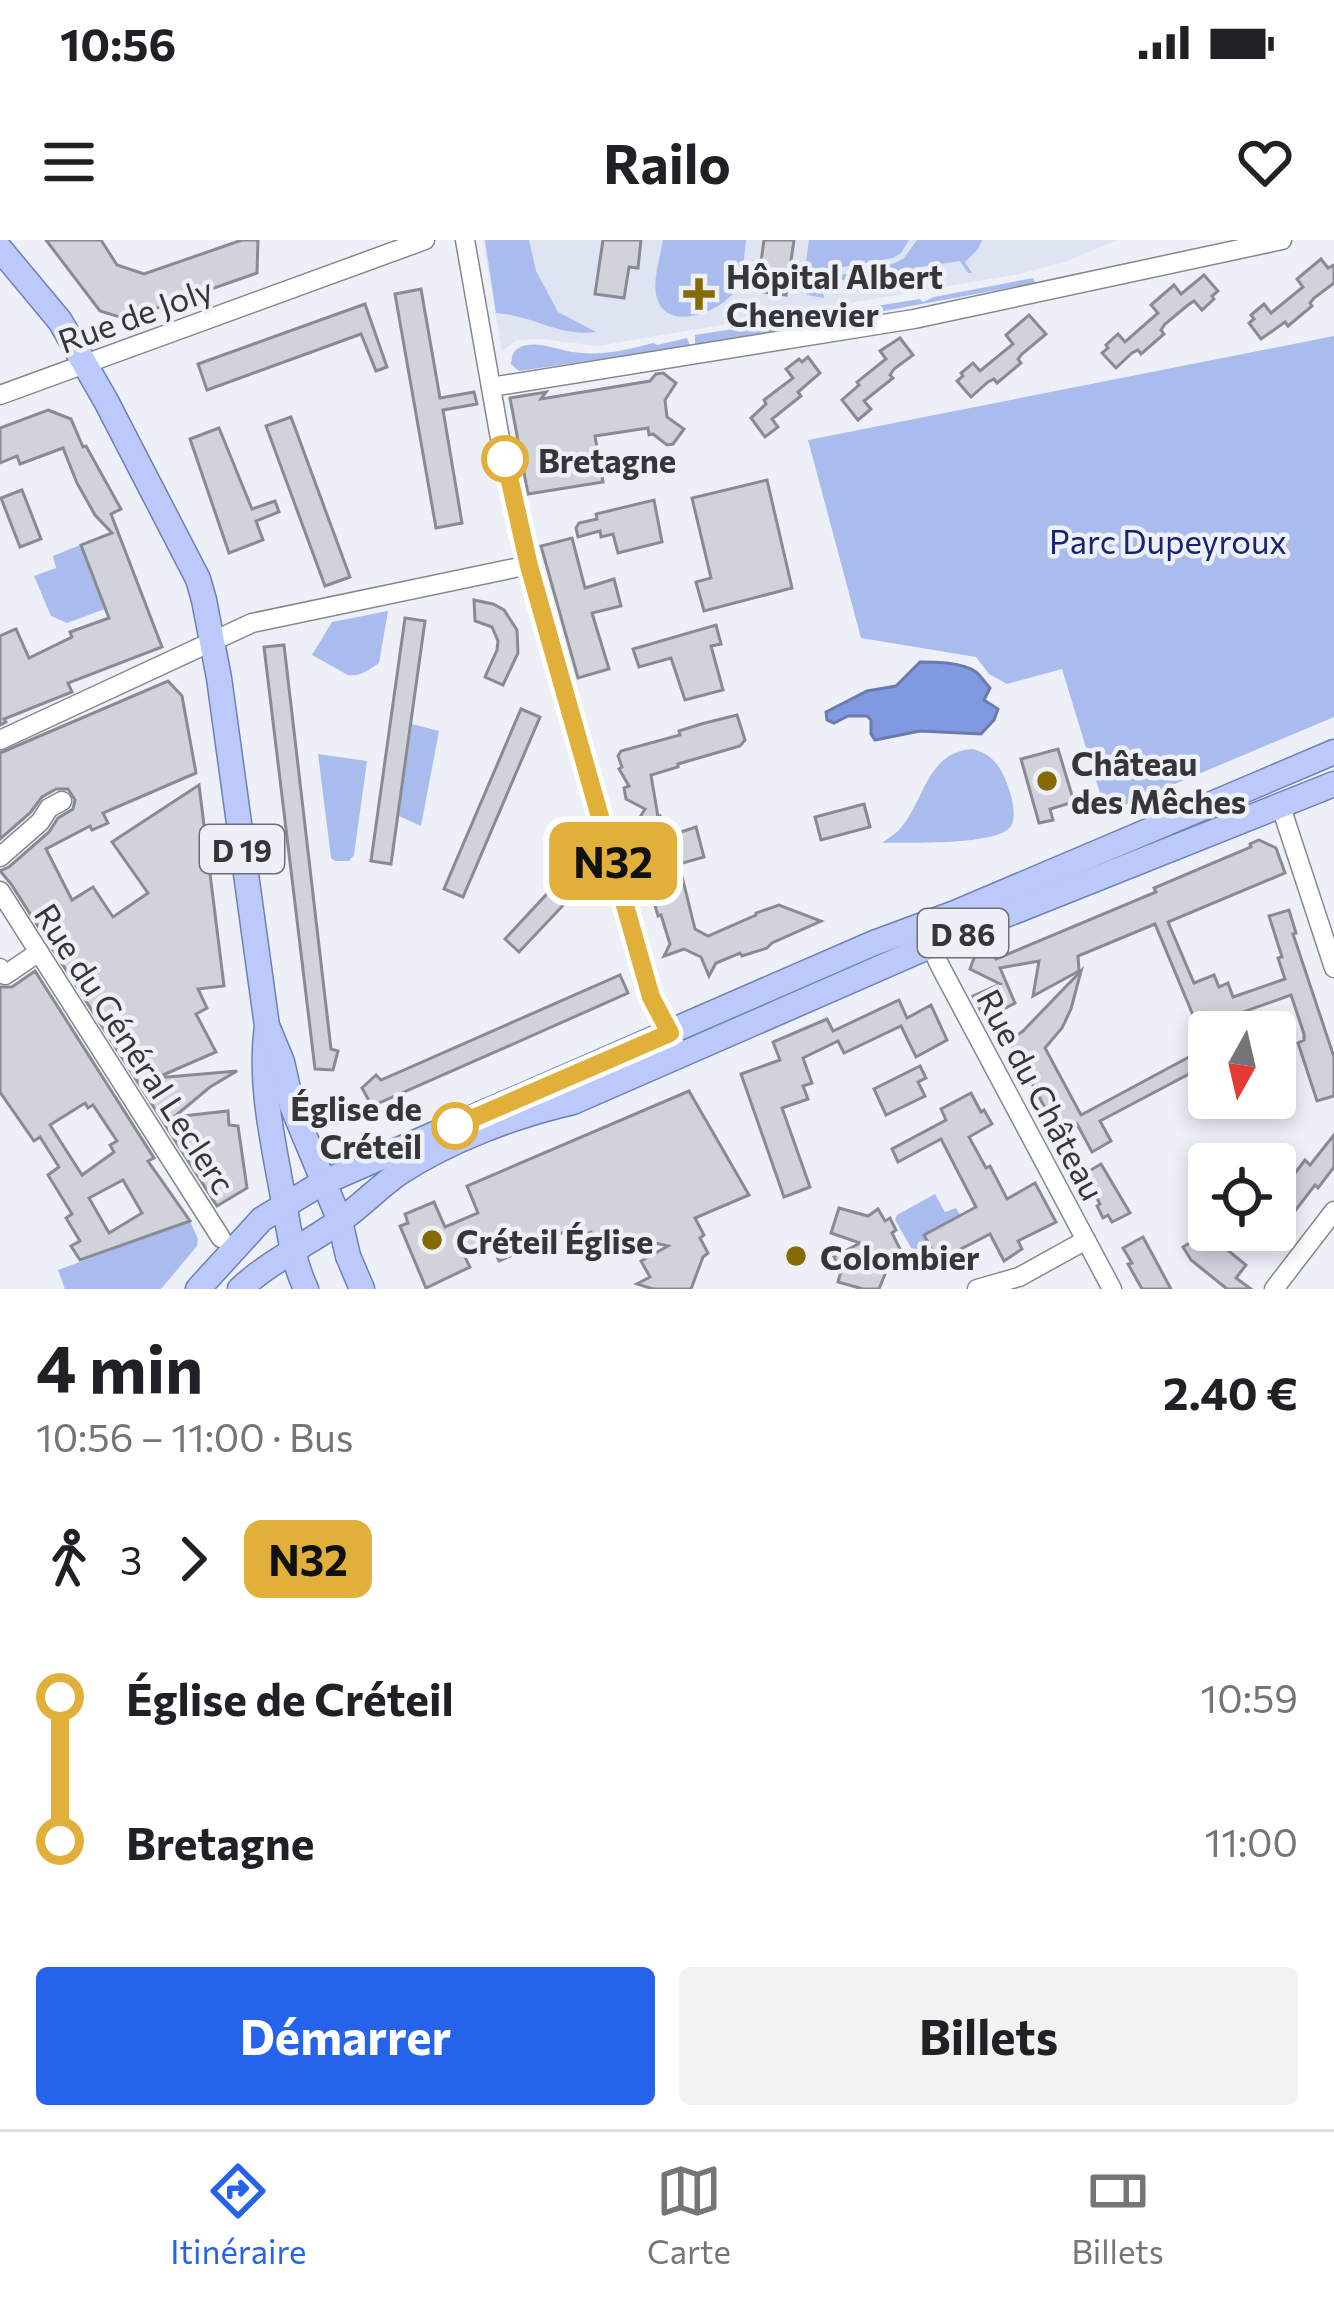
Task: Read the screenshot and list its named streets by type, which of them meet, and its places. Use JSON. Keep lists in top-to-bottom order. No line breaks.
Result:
{"streets":{"main road":["D 19","D 86"],"street":["Rue de Joly","Rue du Général Leclerc","Rue du Château"]},"crossings":[["Rue de Joly","D 19"],["D 19","D 86"],["D 86","Rue du Château"]],"parks":["Parc Dupeyroux"],"places":{"health":["Hôpital Albert Chenevier"],"other":["Bretagne","Château des Mêches","Église de Créteil","Créteil Église","Colombier"]},"lines":["bus line N32"],"north":"bottom","page":{"status":"10:56","header":"Railo","on_map":"N32","heading":["4 min","10:56 – 11:00 · Bus","2.40 €"],"legs":["3","N32"],"list":[{"name":"Église de Créteil","value":"10:59"},{"name":"Bretagne","value":"11:00"}],"buttons":["Démarrer","Billets"],"tabs":["Itinéraire","Carte","Billets"]}}
